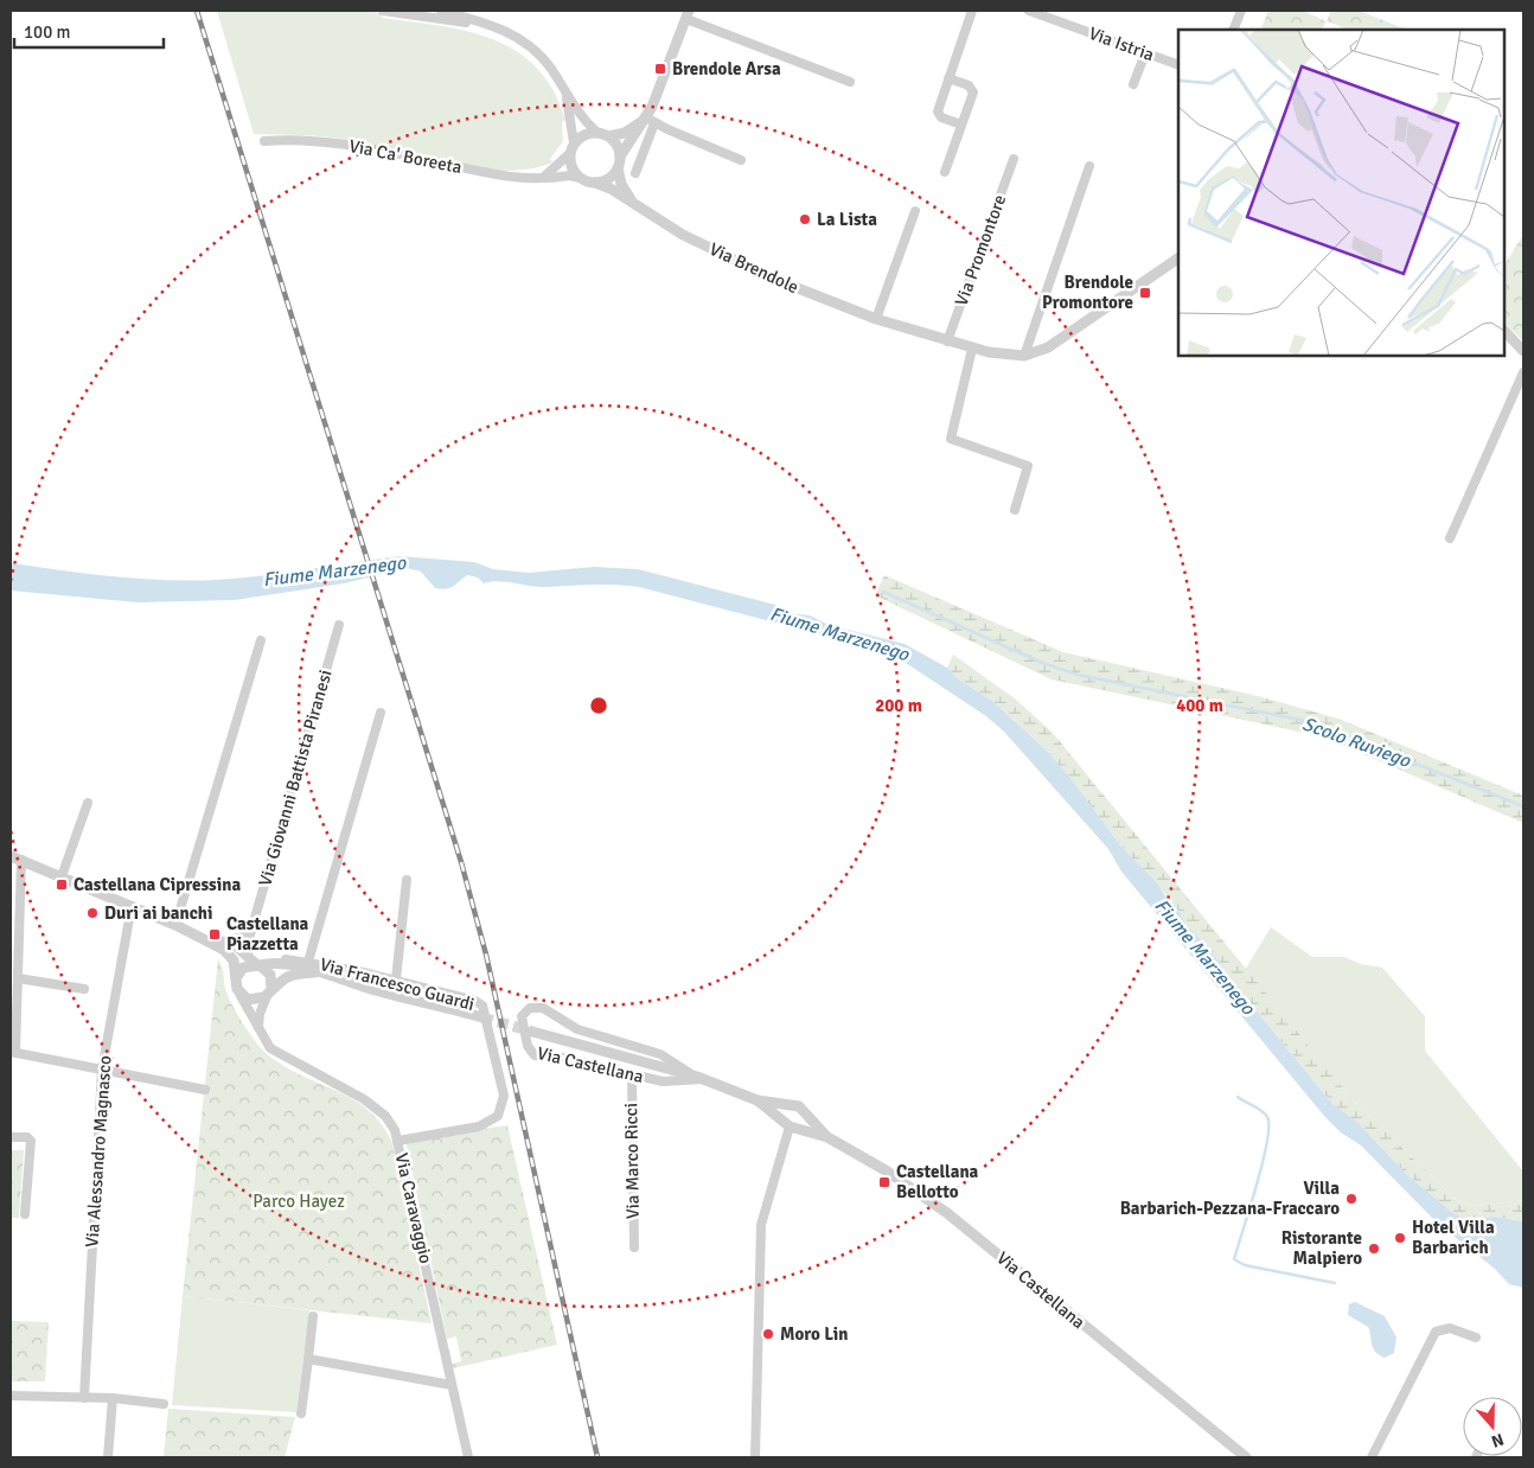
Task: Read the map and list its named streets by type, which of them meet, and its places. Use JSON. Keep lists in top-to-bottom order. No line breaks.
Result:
{"streets":{"street":["Via Istria","Via Ca' Boreeta","Via Promontore","Via Brendole","Via Giovanni Battista Piranesi","Via Francesco Guardi","Via Castellana","Via Alessandro Magnasco","Via Marco Ricci","Via Caravaggio"]},"crossings":[["Via Ca' Boreeta","Via Brendole"],["Via Promontore","Via Brendole"],["Via Giovanni Battista Piranesi","Via Caravaggio"],["Via Francesco Guardi","Via Caravaggio"],["Via Castellana","Via Marco Ricci"]],"water":["Fiume Marzenego","Scolo Ruviego"],"parks":["Parco Hayez"],"places":{"transit":["Brendole Arsa","Brendole Promontore","Castellana Cipressina","Castellana Piazzetta","Castellana Bellotto"],"other":["La Lista","Duri ai banchi","Villa Barbarich-Pezzana-Fraccaro","Hotel Villa Barbarich","Ristorante Malpiero","Moro Lin"]},"scale_bar":"100 m","north":"bottom","rings":["200 m","400 m"]}
